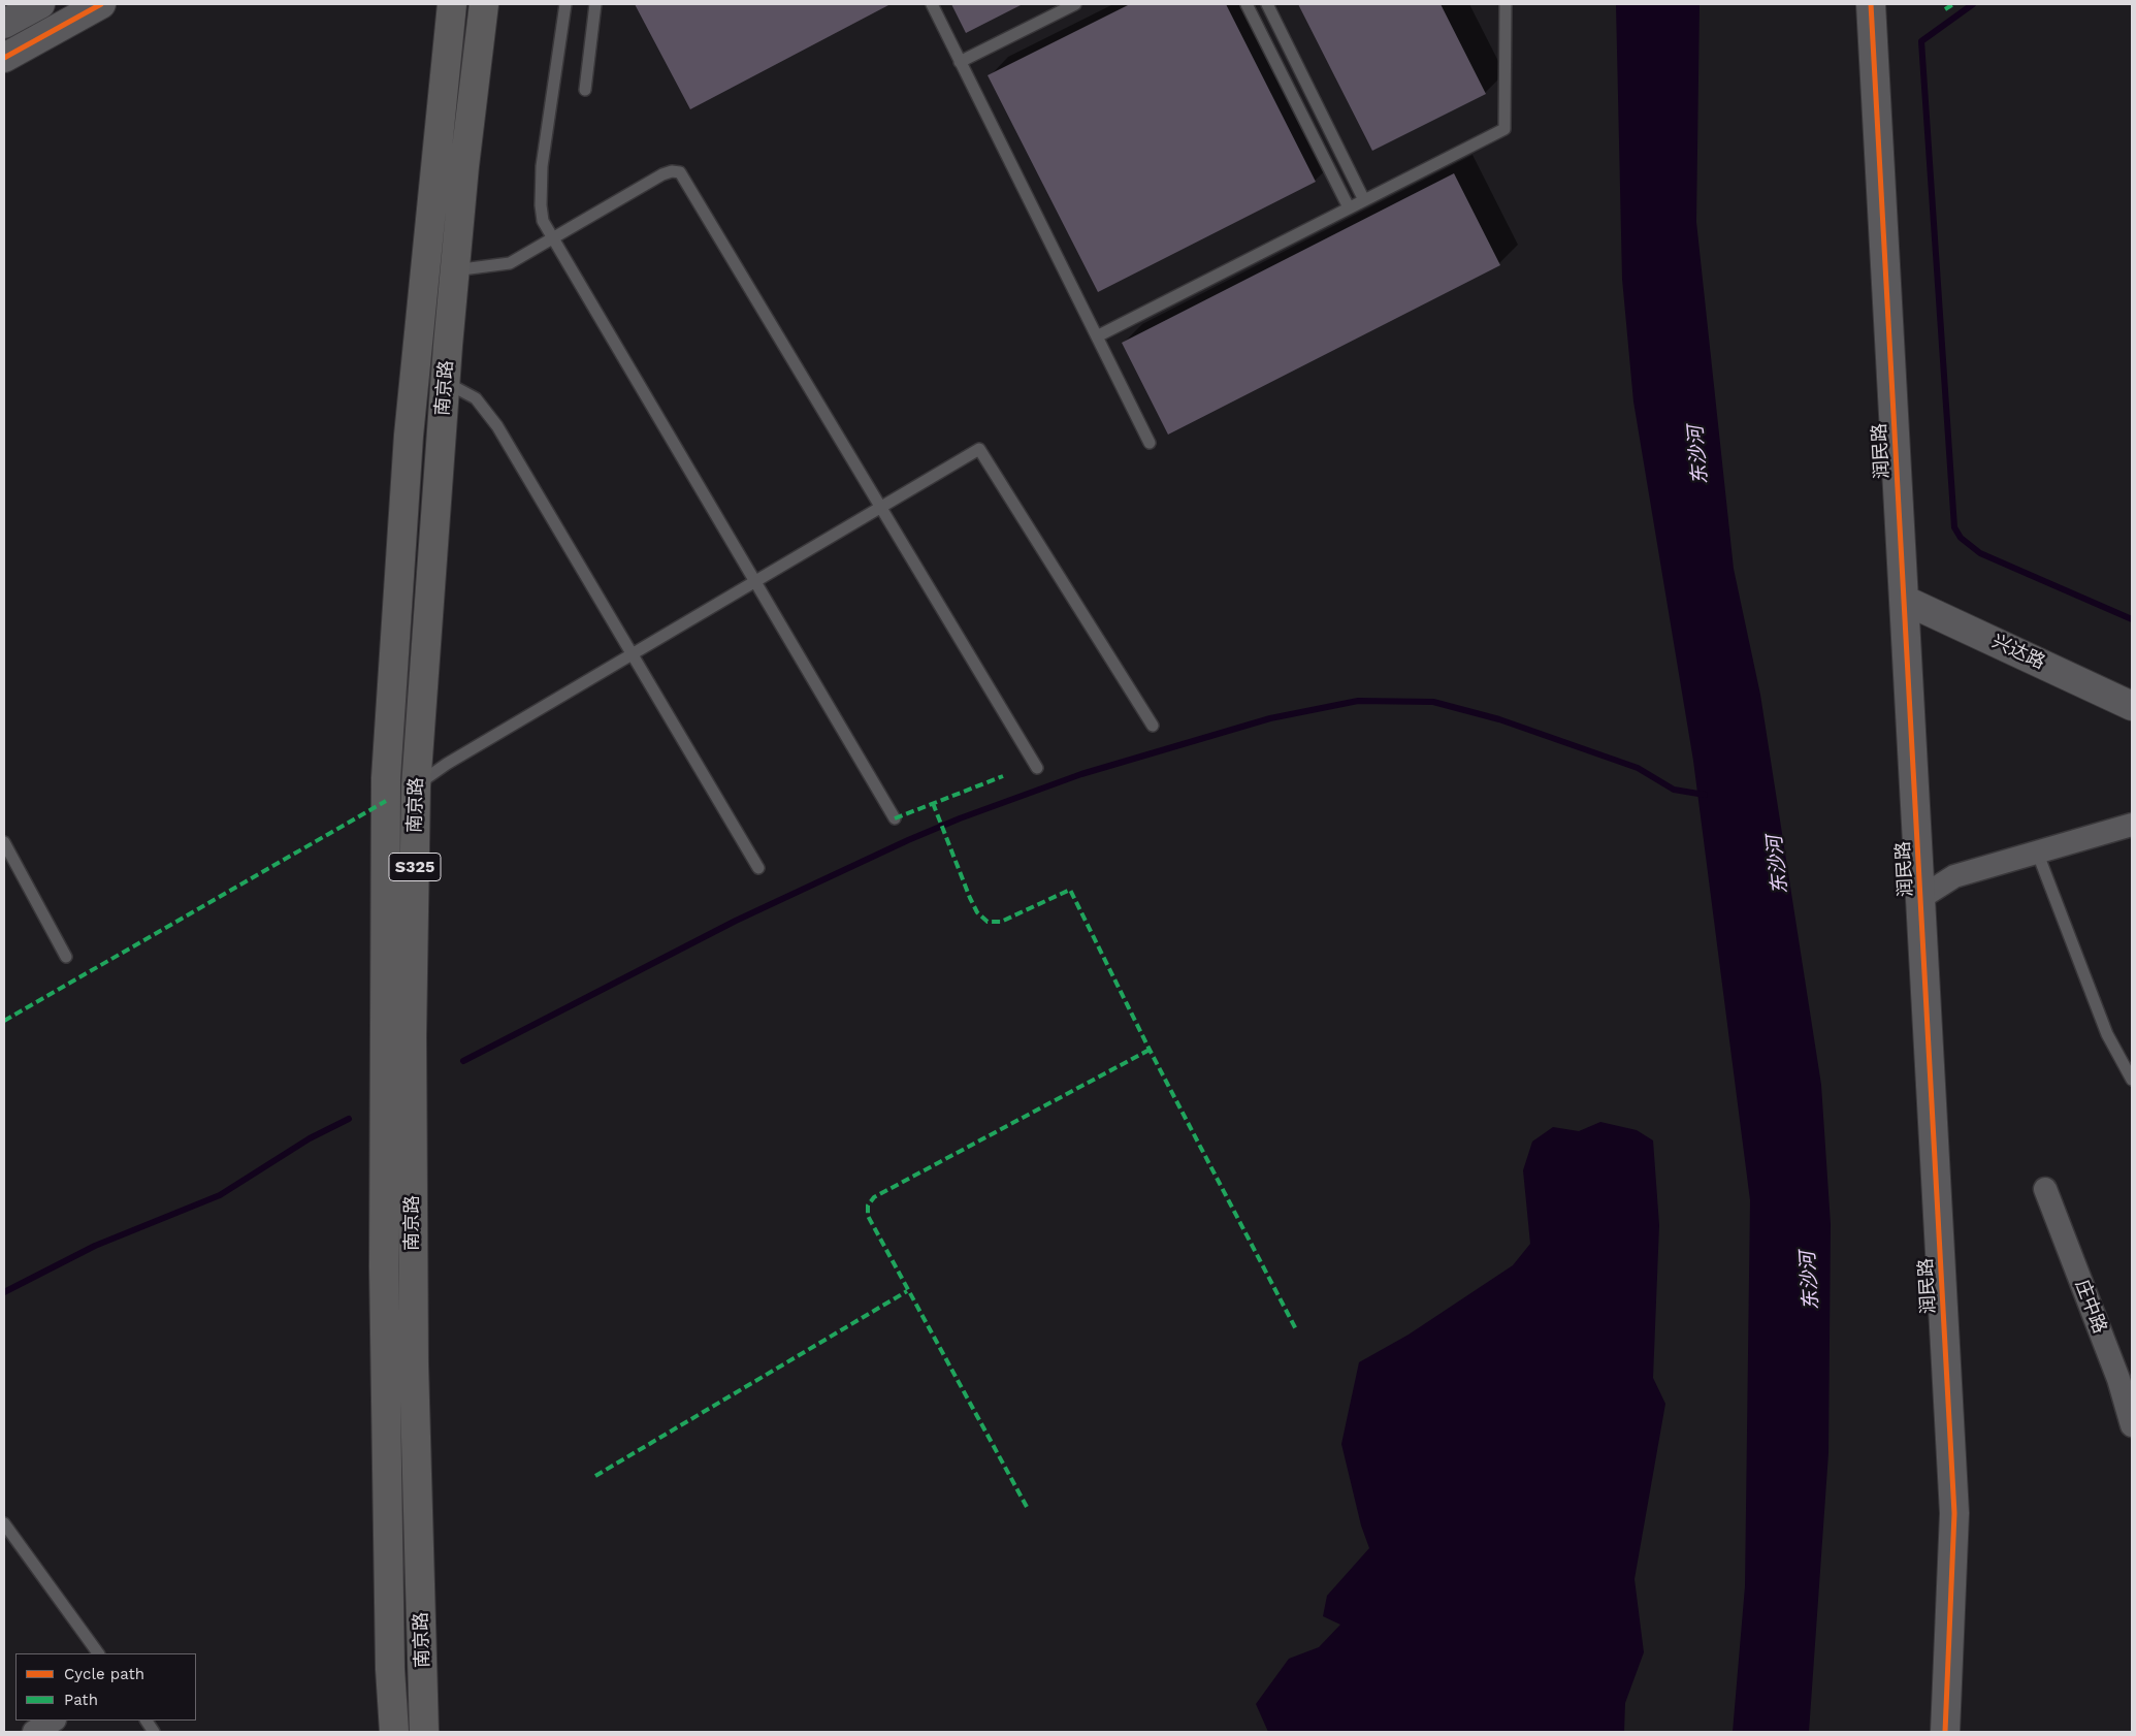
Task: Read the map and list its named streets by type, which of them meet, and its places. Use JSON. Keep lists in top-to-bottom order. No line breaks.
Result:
{"streets":{"main road":["南京路","S325"],"street":["润民路","兴达路","庄中路"]},"crossings":[["润民路","兴达路"]],"water":["东沙河"],"legend":["Cycle path","Path"]}
